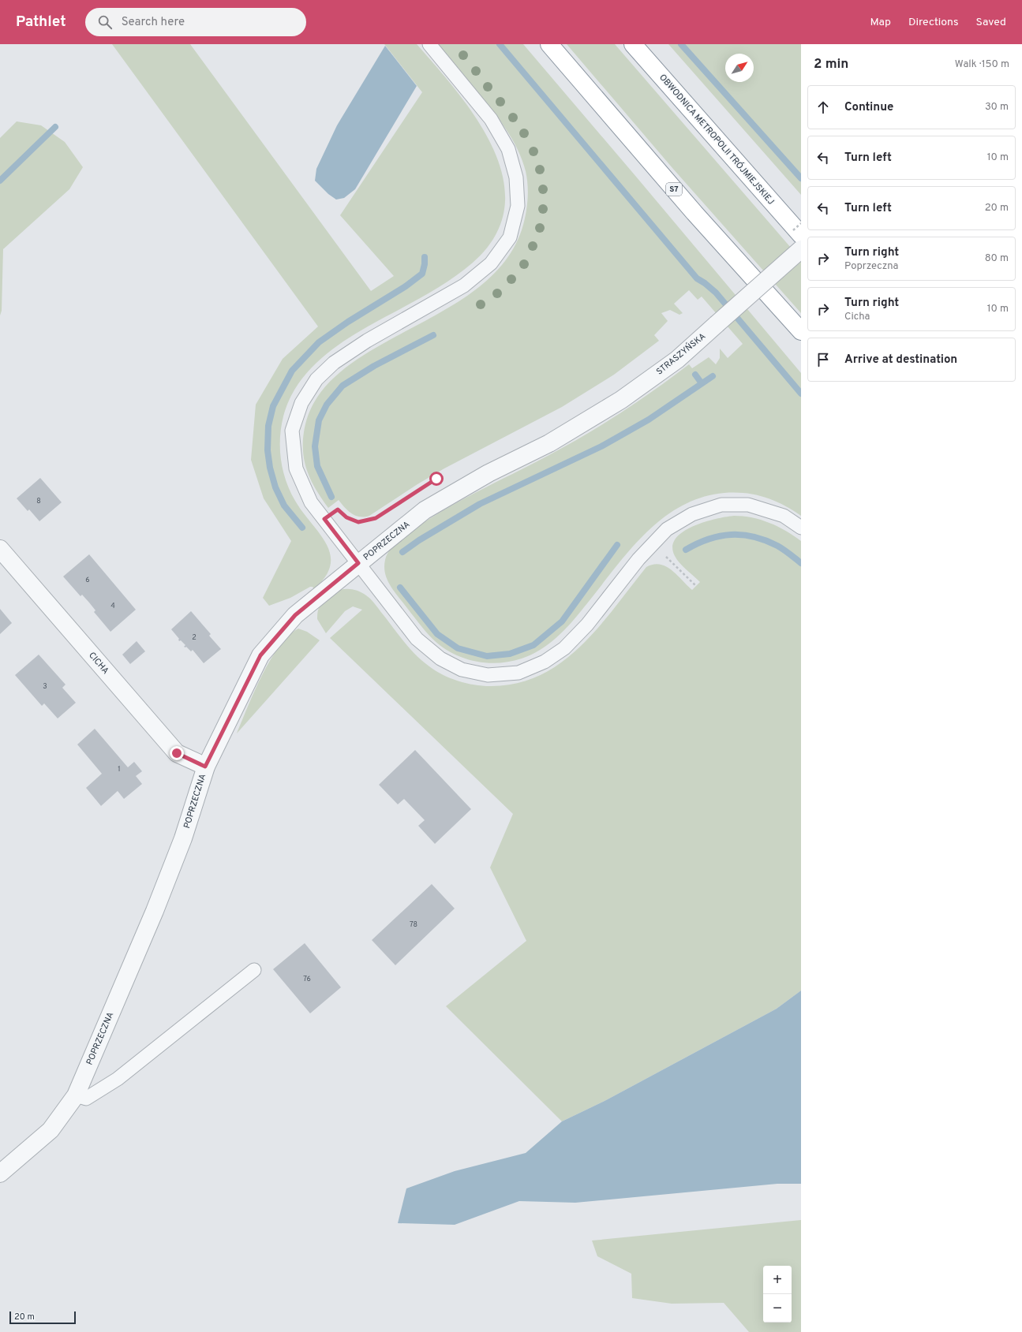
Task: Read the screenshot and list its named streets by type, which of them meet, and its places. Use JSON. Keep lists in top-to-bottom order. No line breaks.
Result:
{"streets":{"highway":["OBWODNICA METROPOLII TRÓJMIEJSKIEJ","S7"],"street":["STRASZYŃSKA","POPRZECZNA","CICHA"]},"crossings":[["STRASZYŃSKA","POPRZECZNA"],["POPRZECZNA","CICHA"]],"house_numbers":["8","6","4","2","3","1","78","76"],"scale_bar":"20 m","north":"top right","page":{"header":"Pathlet","search":"Search here","nav":["Map","Directions","Saved"],"heading":["2 min","Walk · 150 m"],"list":[["Continue","30 m"],["Turn left","10 m"],["Turn left","20 m"],["Turn right","Poprzeczna","80 m"],["Turn right","Cicha","10 m"],"Arrive at destination"],"map_buttons":["+","−"],"scale":"20 m"}}
